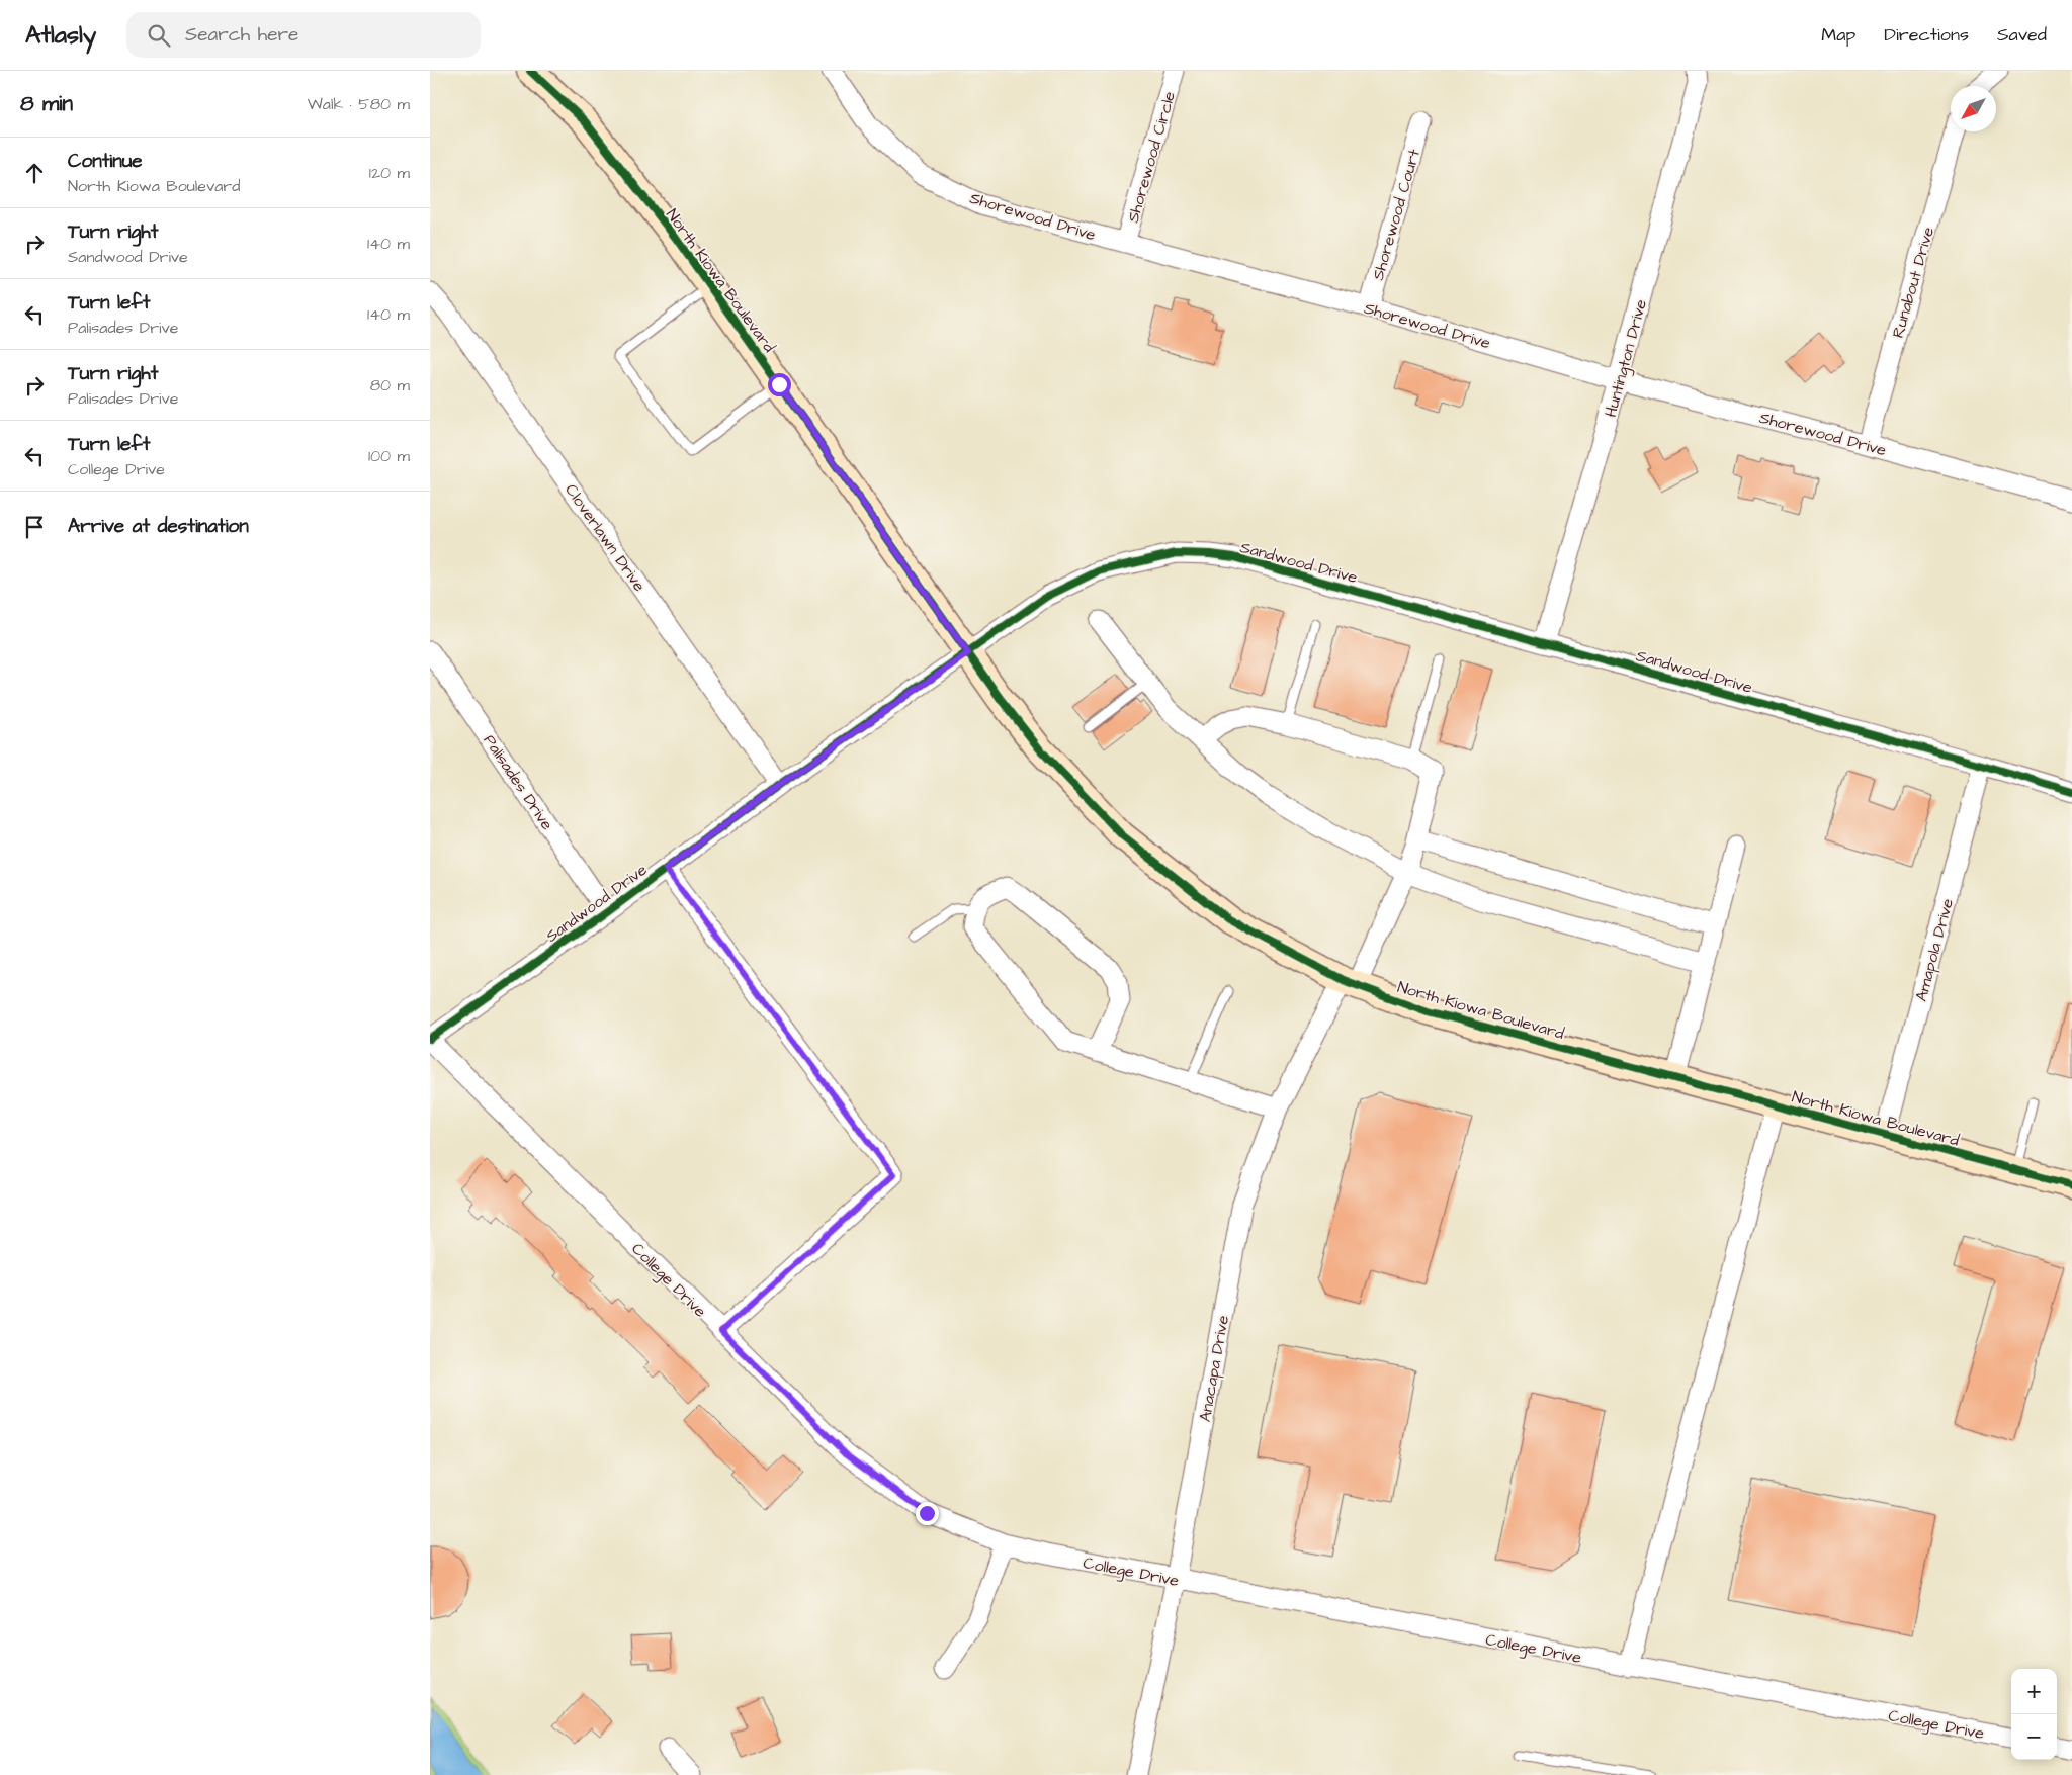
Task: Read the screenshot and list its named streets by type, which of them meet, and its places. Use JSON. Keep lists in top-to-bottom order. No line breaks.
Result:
{"streets":{"street":["Shorewood Circle","Shorewood Court","Shorewood Drive","North Kiowa Boulevard","Runabout Drive","Huntington Drive","Cloverlawn Drive","Sandwood Drive","Palisades Drive","Amapola Drive","College Drive","Anacapa Drive"]},"crossings":[["Shorewood Circle","Shorewood Drive"],["Shorewood Court","Shorewood Drive"],["Shorewood Drive","Runabout Drive"],["Shorewood Drive","Huntington Drive"],["North Kiowa Boulevard","Sandwood Drive"],["North Kiowa Boulevard","Amapola Drive"],["North Kiowa Boulevard","Anacapa Drive"],["Huntington Drive","Sandwood Drive"],["Cloverlawn Drive","Sandwood Drive"],["Sandwood Drive","Palisades Drive"],["Sandwood Drive","Amapola Drive"],["Sandwood Drive","College Drive"],["College Drive","Anacapa Drive"]],"north":"bottom left","page":{"header":"Atlasly","search":"Search here","nav":["Map","Directions","Saved"],"heading":["8 min","Walk · 580 m"],"list":[["Continue","North Kiowa Boulevard","120 m"],["Turn right","Sandwood Drive","140 m"],["Turn left","Palisades Drive","140 m"],["Turn right","Palisades Drive","80 m"],["Turn left","College Drive","100 m"],"Arrive at destination"],"map_buttons":["+","−"]}}
